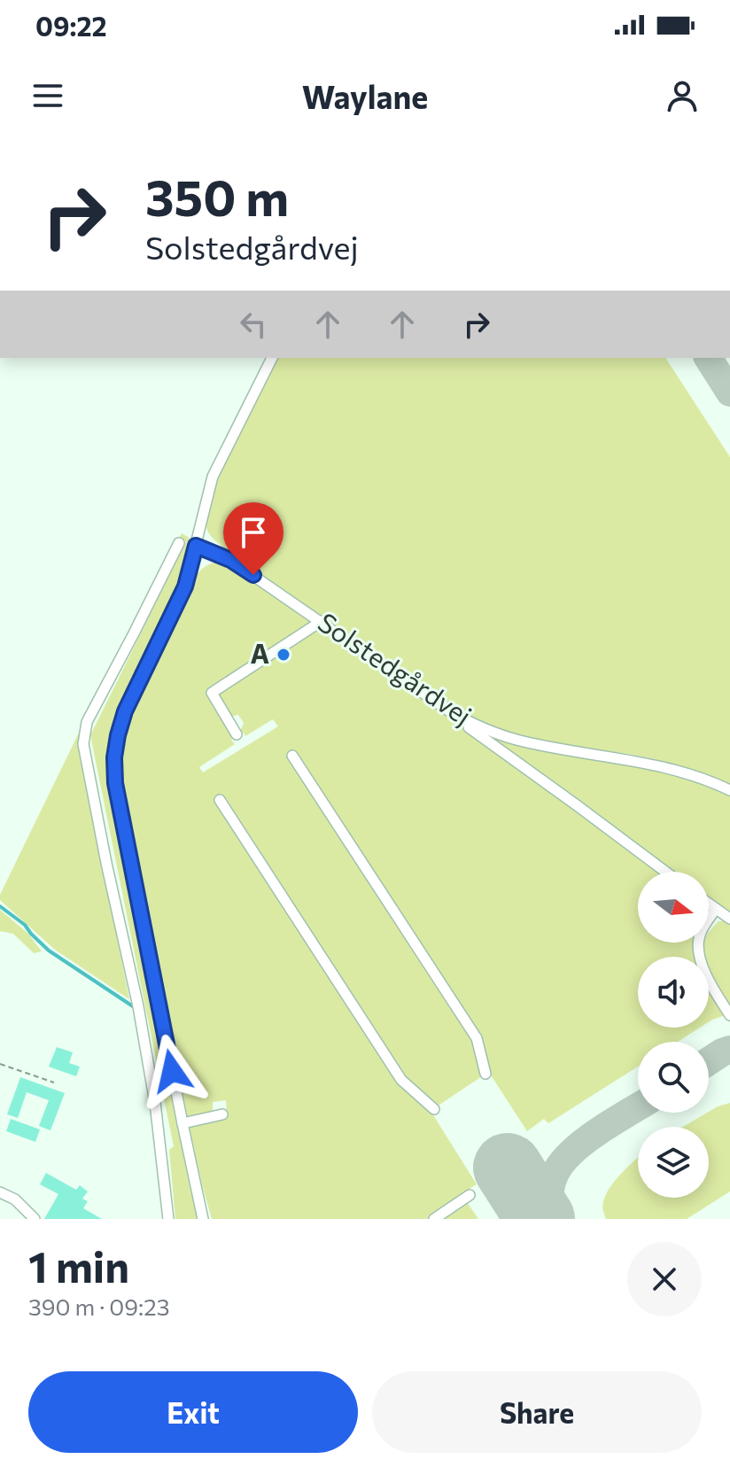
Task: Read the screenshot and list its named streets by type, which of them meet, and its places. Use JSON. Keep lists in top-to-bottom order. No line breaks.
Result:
{"streets":{"street":["Solstedgårdvej"]},"places":["A"],"north":"right","page":{"status":"09:22","header":"Waylane","turn":["350 m","Solstedgårdvej"],"heading":["1 min","390 m · 09:23"],"buttons":["Exit","Share"]}}
